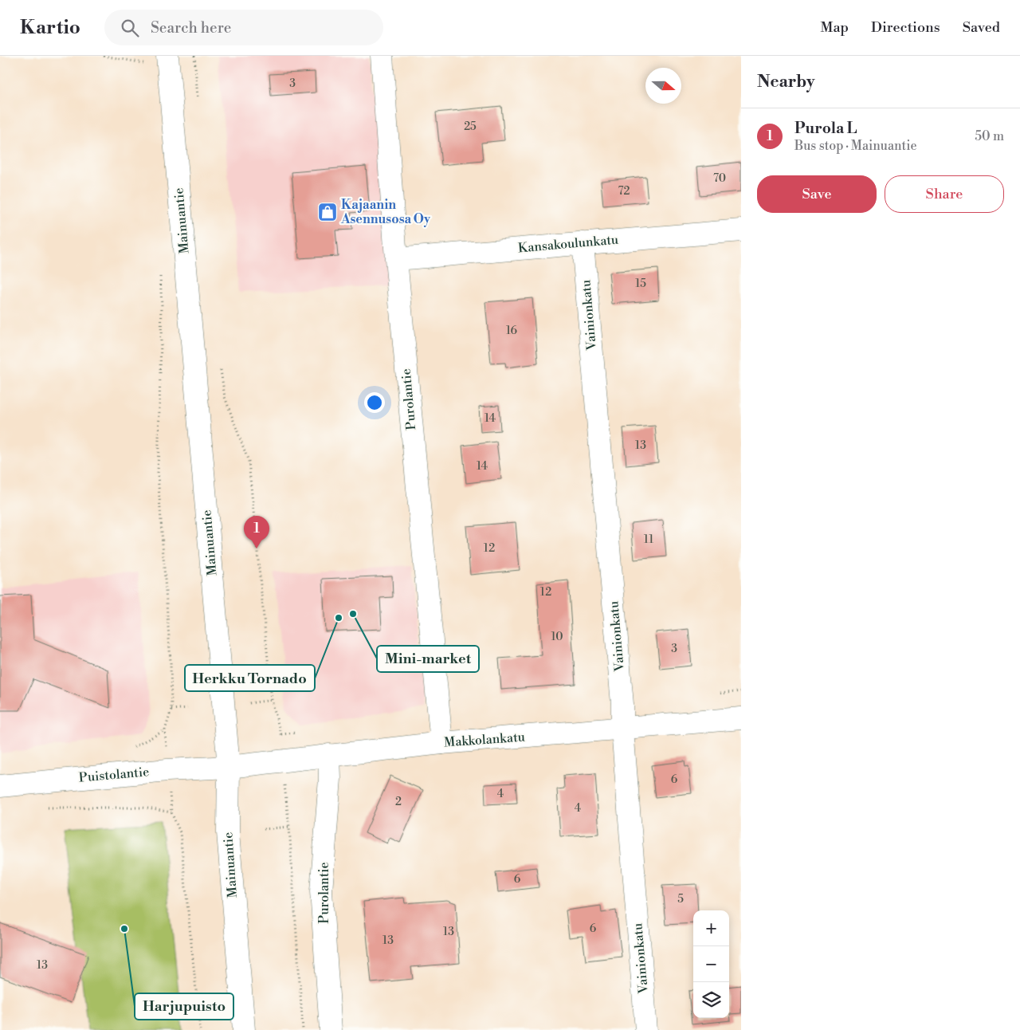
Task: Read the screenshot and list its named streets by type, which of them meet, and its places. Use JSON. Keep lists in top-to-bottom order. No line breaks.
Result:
{"streets":{"street":["Mainuantie","Kansakoulunkatu","Vainionkatu","Purolantie","Makkolankatu","Puistolantie"]},"crossings":[["Mainuantie","Makkolankatu"],["Mainuantie","Puistolantie"],["Kansakoulunkatu","Vainionkatu"],["Kansakoulunkatu","Purolantie"],["Vainionkatu","Makkolankatu"],["Purolantie","Makkolankatu"],["Makkolankatu","Puistolantie"]],"places":{"shop":["Kajaanin Asennusosa Oy"],"other":["Mini-market","Herkku Tornado","Harjupuisto"]},"house_numbers":["3","25","70","72","15","16","14","13","14","11","12","12","10","3","6","4","2","4","6","5","6","13","13","13"],"north":"right","page":{"header":"Kartio","search":"Search here","nav":["Map","Directions","Saved"],"heading":"Nearby","list":[{"mark":"1","name":"Purola L","note":"Bus stop · Mainuantie","value":"50 m"}],"buttons":["Save","Share"],"pins":"1","map_buttons":["+","−"]}}
